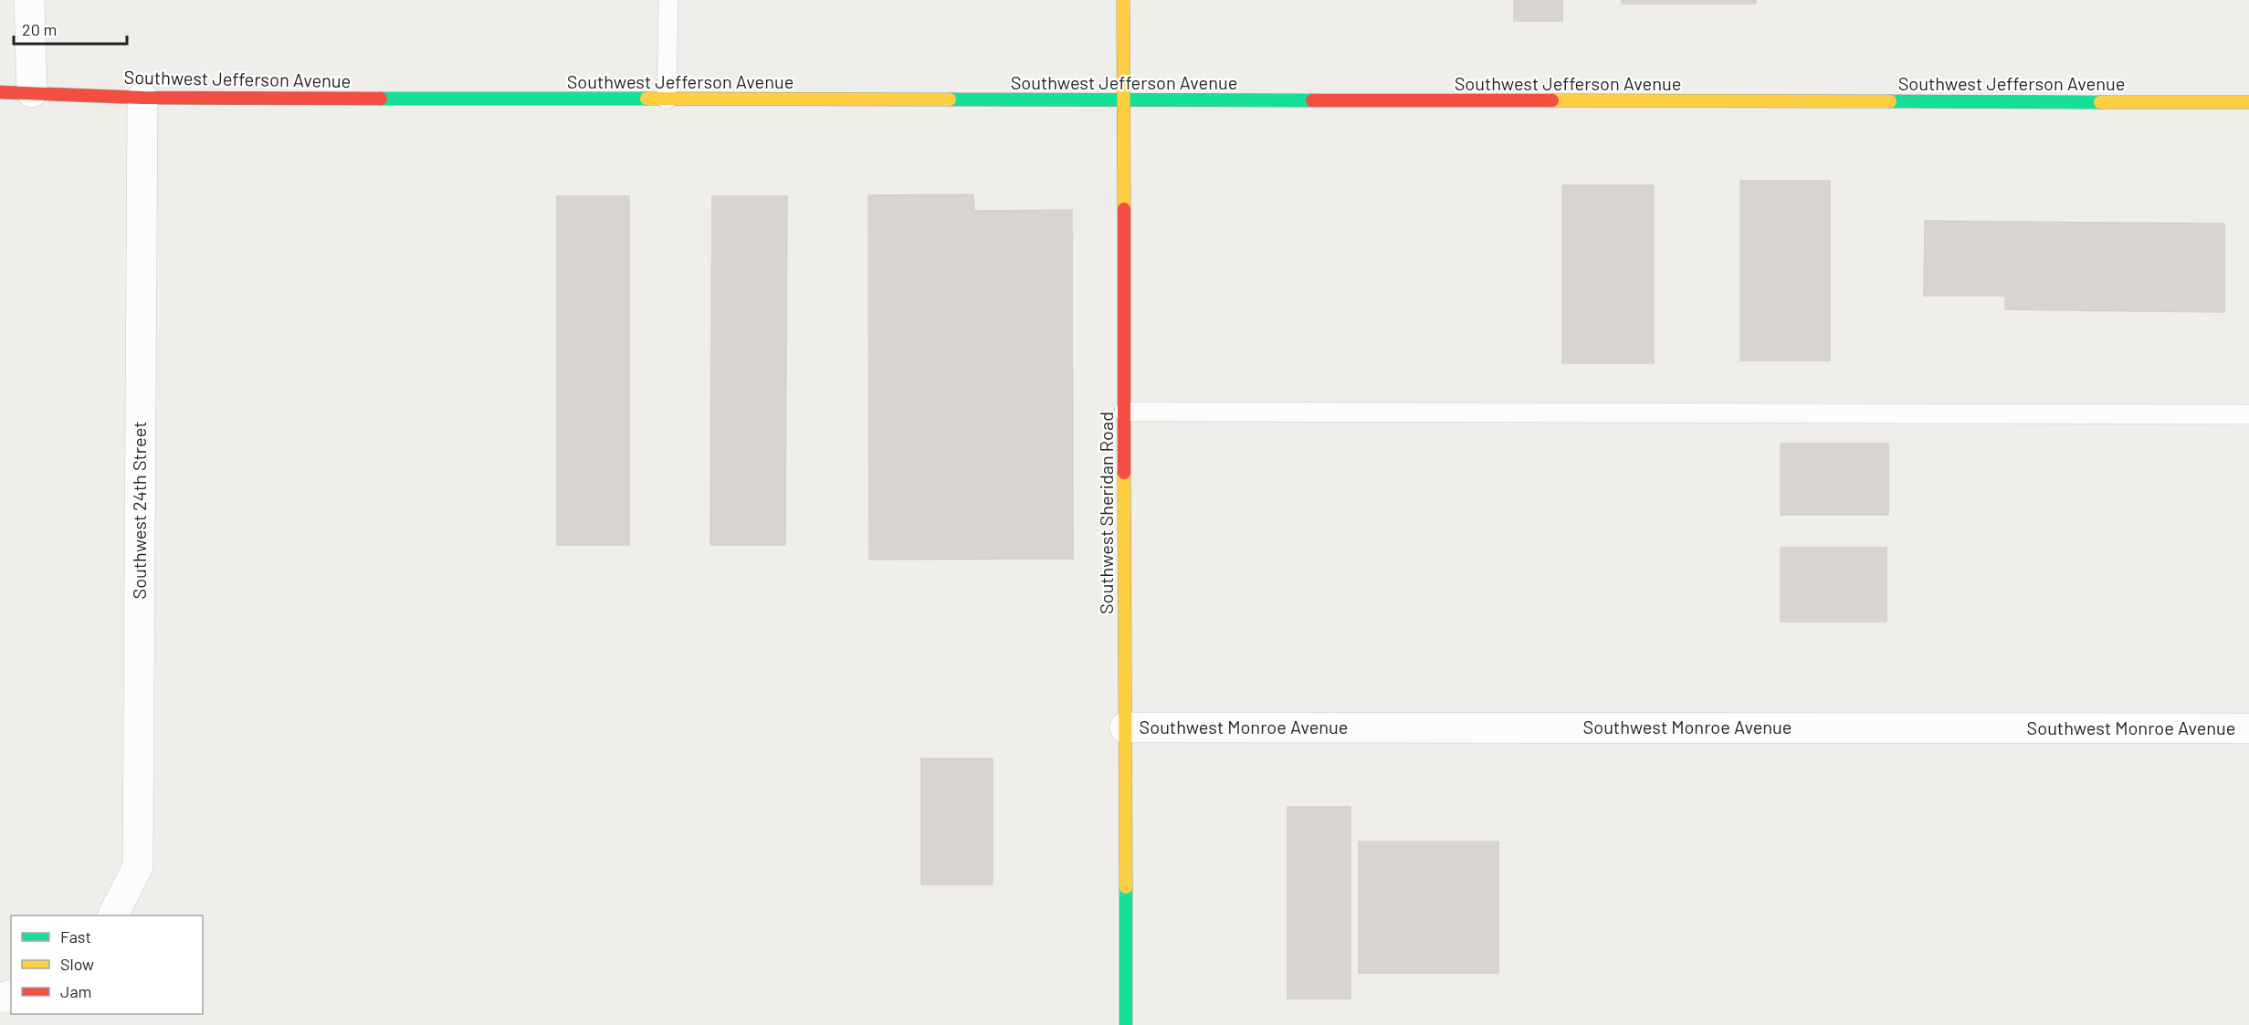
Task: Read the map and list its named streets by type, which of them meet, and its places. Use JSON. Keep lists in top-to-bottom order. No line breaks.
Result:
{"streets":{"street":["Southwest Jefferson Avenue","Southwest 24th Street","Southwest Sheridan Road","Southwest Monroe Avenue"]},"crossings":[["Southwest Jefferson Avenue","Southwest 24th Street"],["Southwest Jefferson Avenue","Southwest Sheridan Road"],["Southwest Sheridan Road","Southwest Monroe Avenue"]],"legend":["Fast","Slow","Jam"],"scale_bar":"20 m"}
